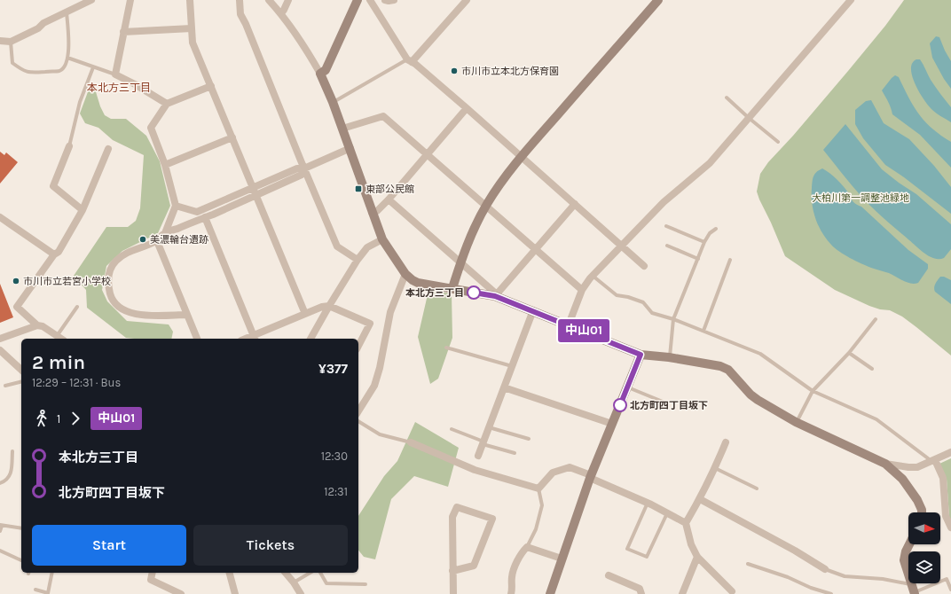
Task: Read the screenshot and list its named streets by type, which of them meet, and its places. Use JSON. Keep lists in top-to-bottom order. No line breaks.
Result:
{"districts":["本北方三丁目"],"parks":["大柏川第一調整池緑地"],"places":{"other":["市川市立本北方保育園","美濃輪台遺跡","市川市立若宮小学校","本北方三丁目","北方町四丁目坂下"],"transit":["東部公民館"]},"lines":["bus line 中山01"],"north":"right","page":{"on_map":"中山01","heading":["2 min","12:29 – 12:31 · Bus","¥377"],"legs":["1","中山01"],"list":[{"name":"本北方三丁目","value":"12:30"},{"name":"北方町四丁目坂下","value":"12:31"}],"buttons":["Start","Tickets"]}}
